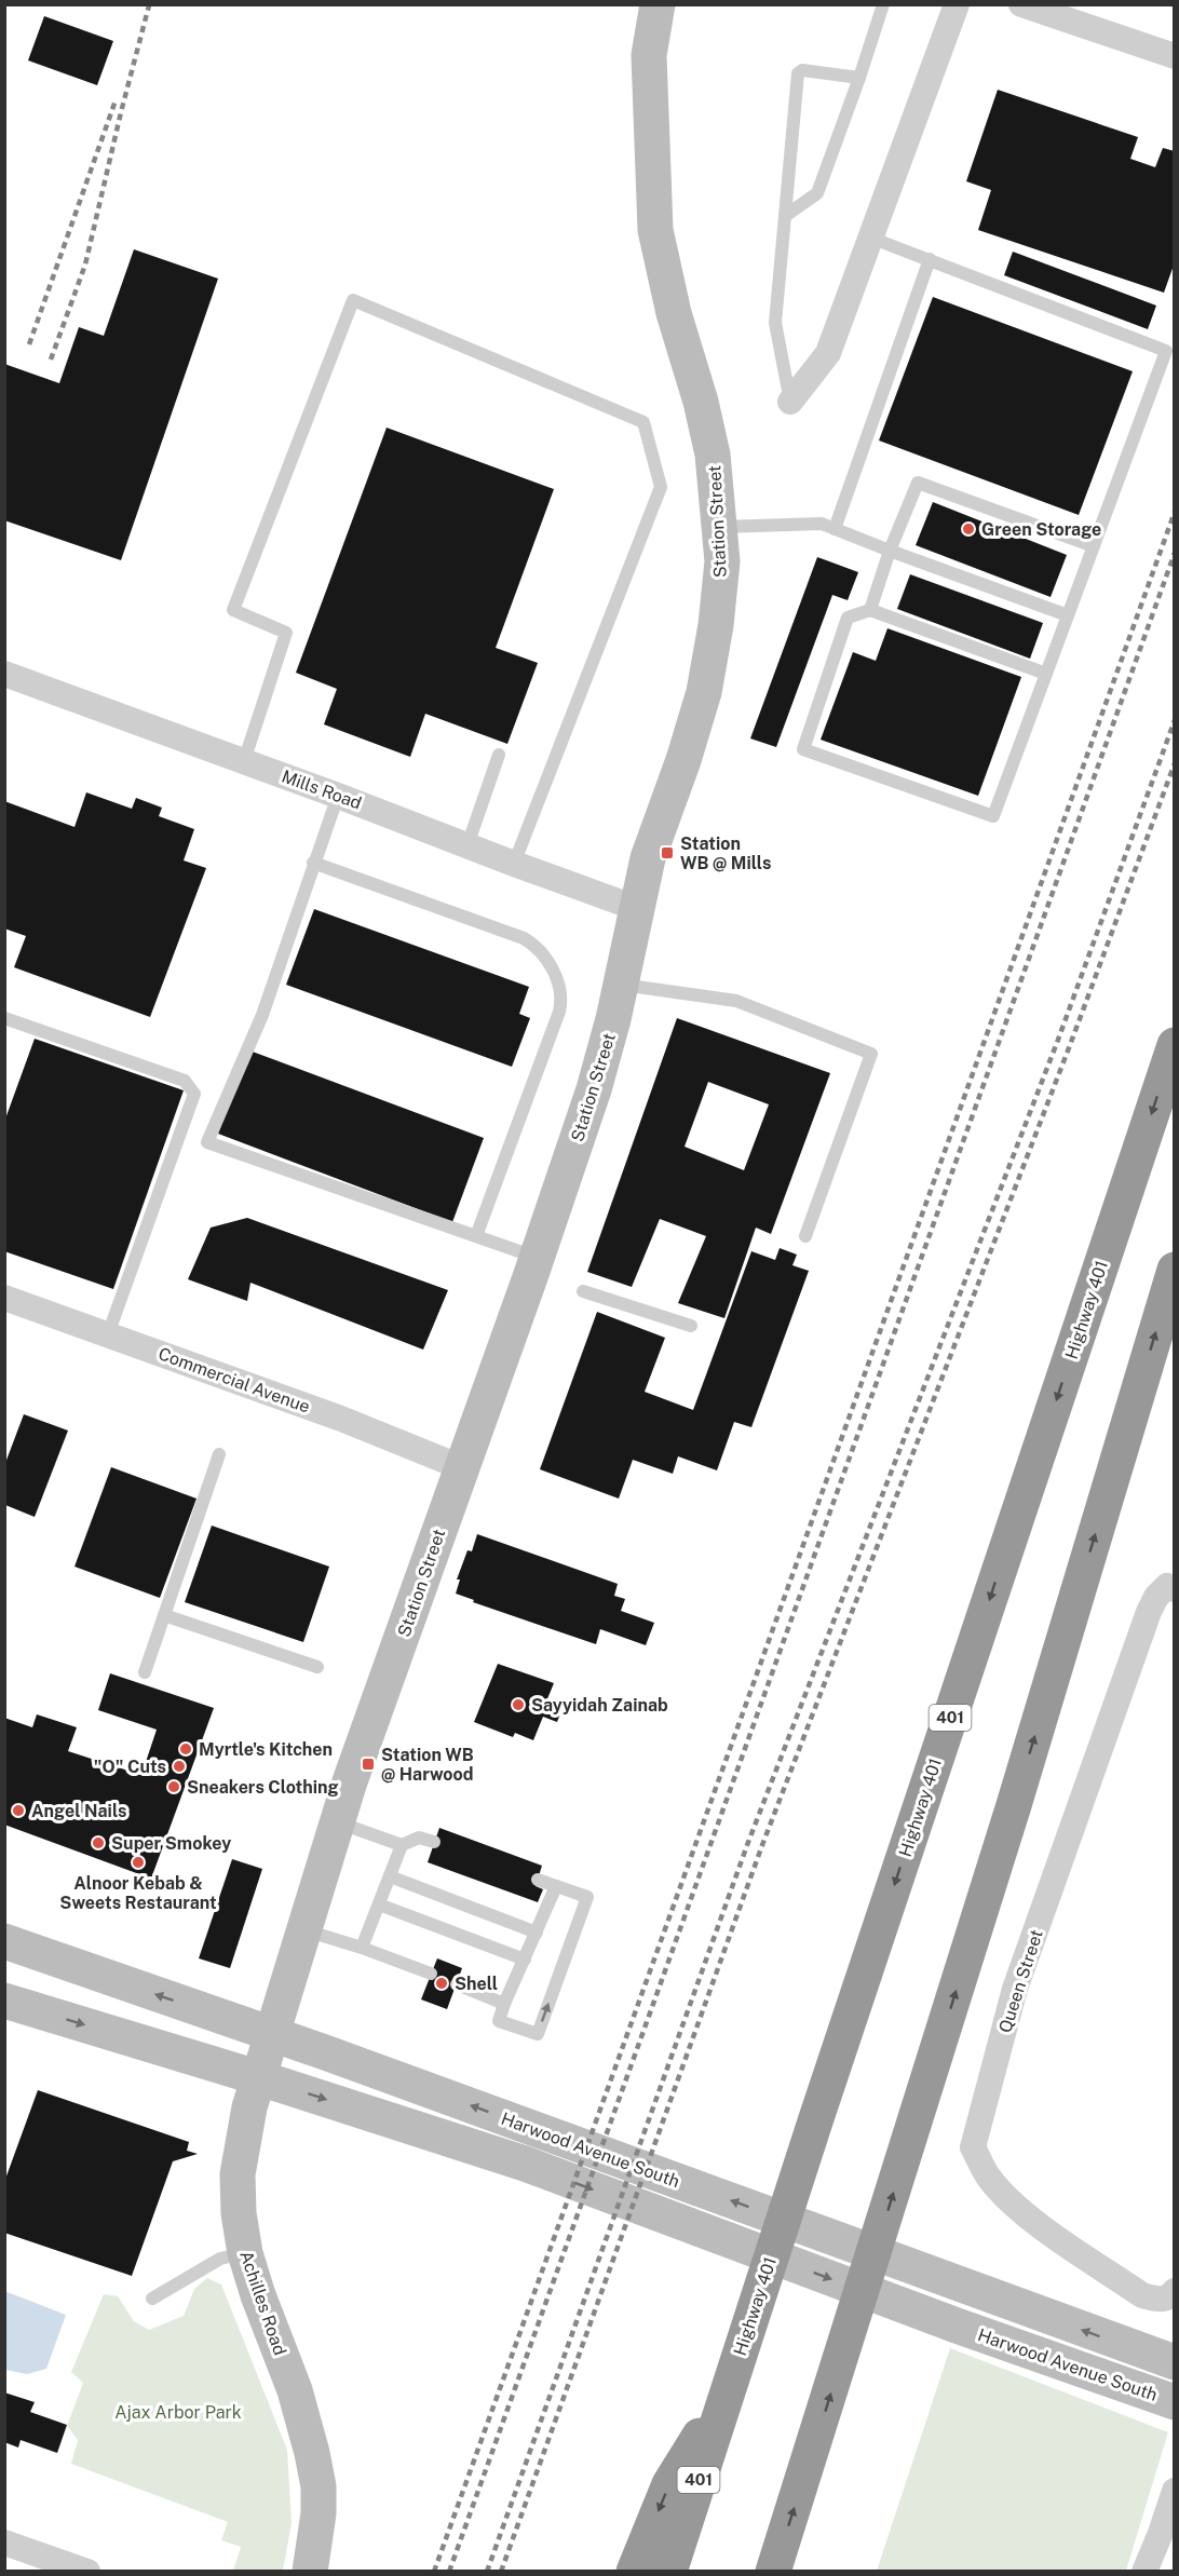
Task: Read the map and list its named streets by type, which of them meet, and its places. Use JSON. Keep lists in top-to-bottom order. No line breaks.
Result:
{"streets":{"highway":["Highway 401","401"],"street":["Station Street","Mills Road","Commercial Avenue","Queen Street","Harwood Avenue South","Achilles Road"]},"crossings":[["Station Street","Mills Road"],["Station Street","Commercial Avenue"],["Station Street","Harwood Avenue South"],["Station Street","Achilles Road"],["Harwood Avenue South","Achilles Road"]],"parks":["Ajax Arbor Park"],"places":{"other":["Green Storage","Sayyidah Zainab","Myrtle's Kitchen","\"O\" Cuts","Sneakers Clothing","Angel Nails","Super Smokey","Alnoor Kebab & Sweets Restaurant","Shell"],"transit":["Station WB @ Mills","Station WB @ Harwood"]}}
